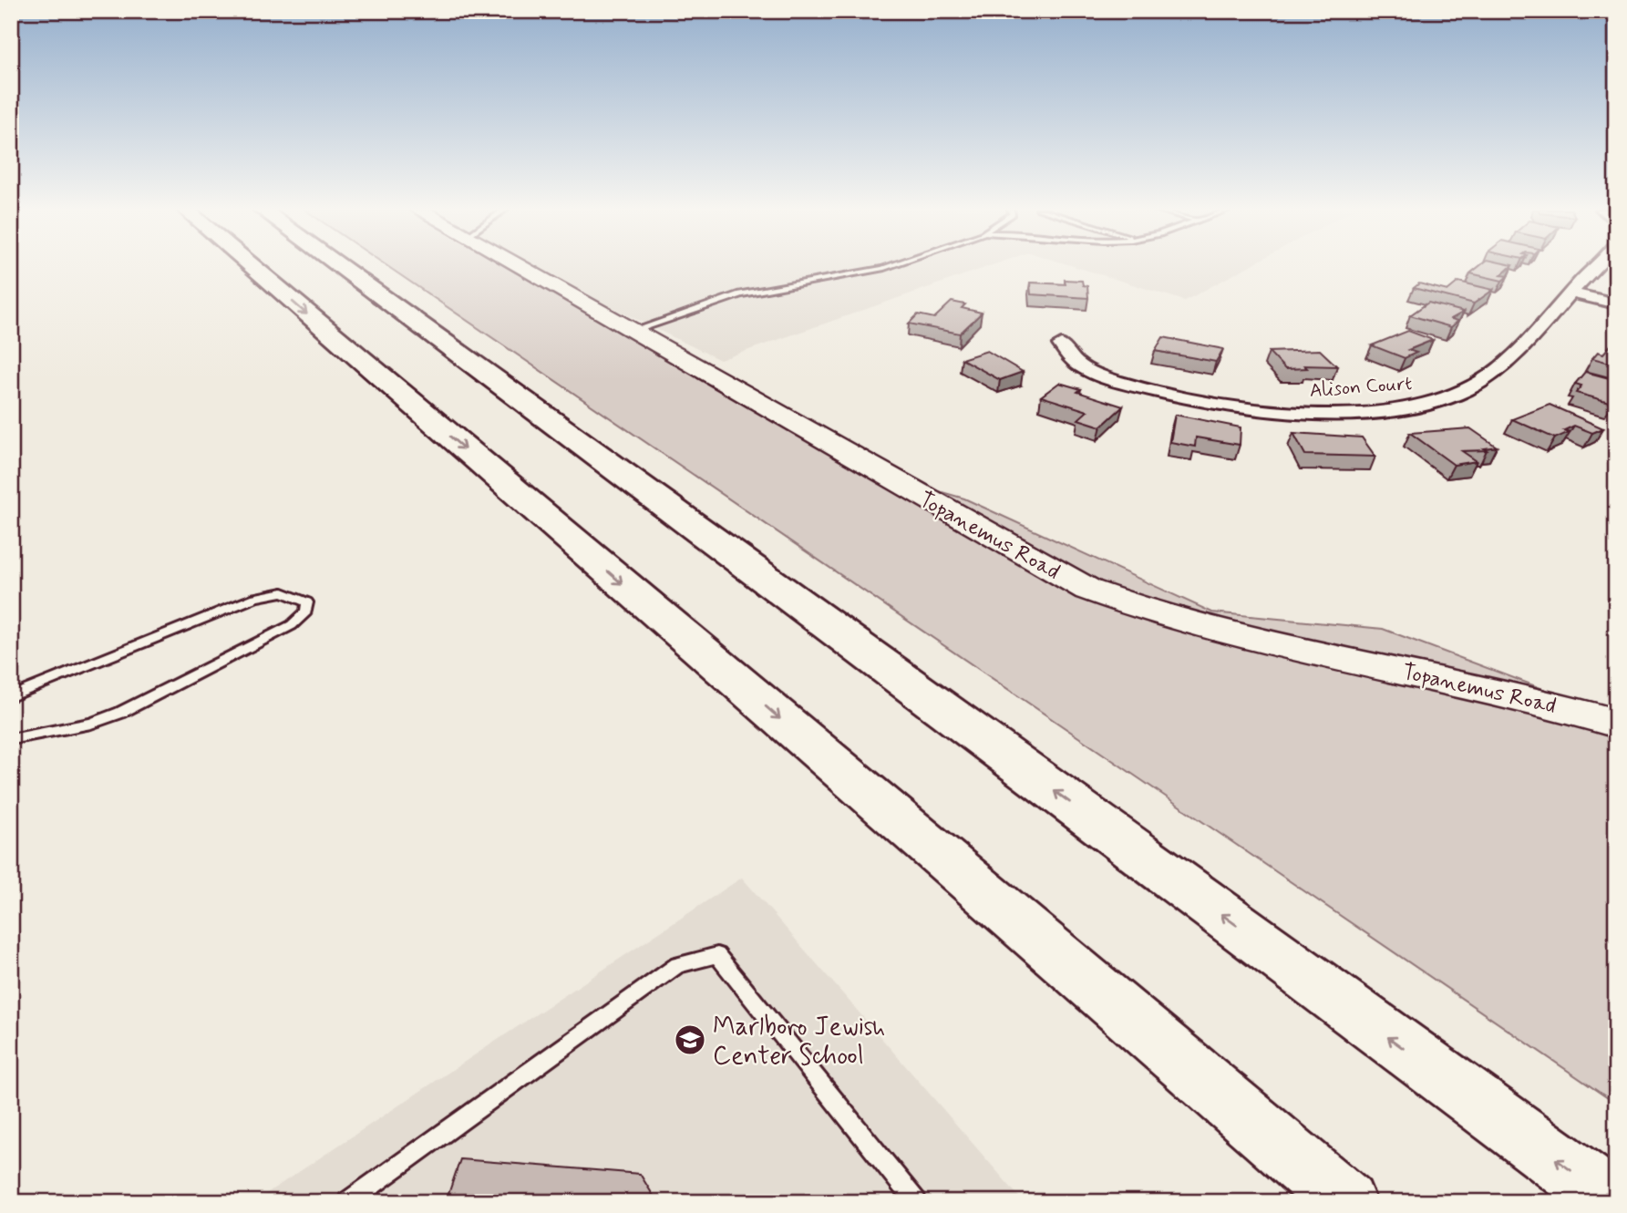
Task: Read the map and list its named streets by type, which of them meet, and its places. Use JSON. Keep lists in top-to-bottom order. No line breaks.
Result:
{"streets":{"street":["Alison Court","Topanemus Road"]},"places":{"school or university":["Marlboro Jewish Center School"]}}
